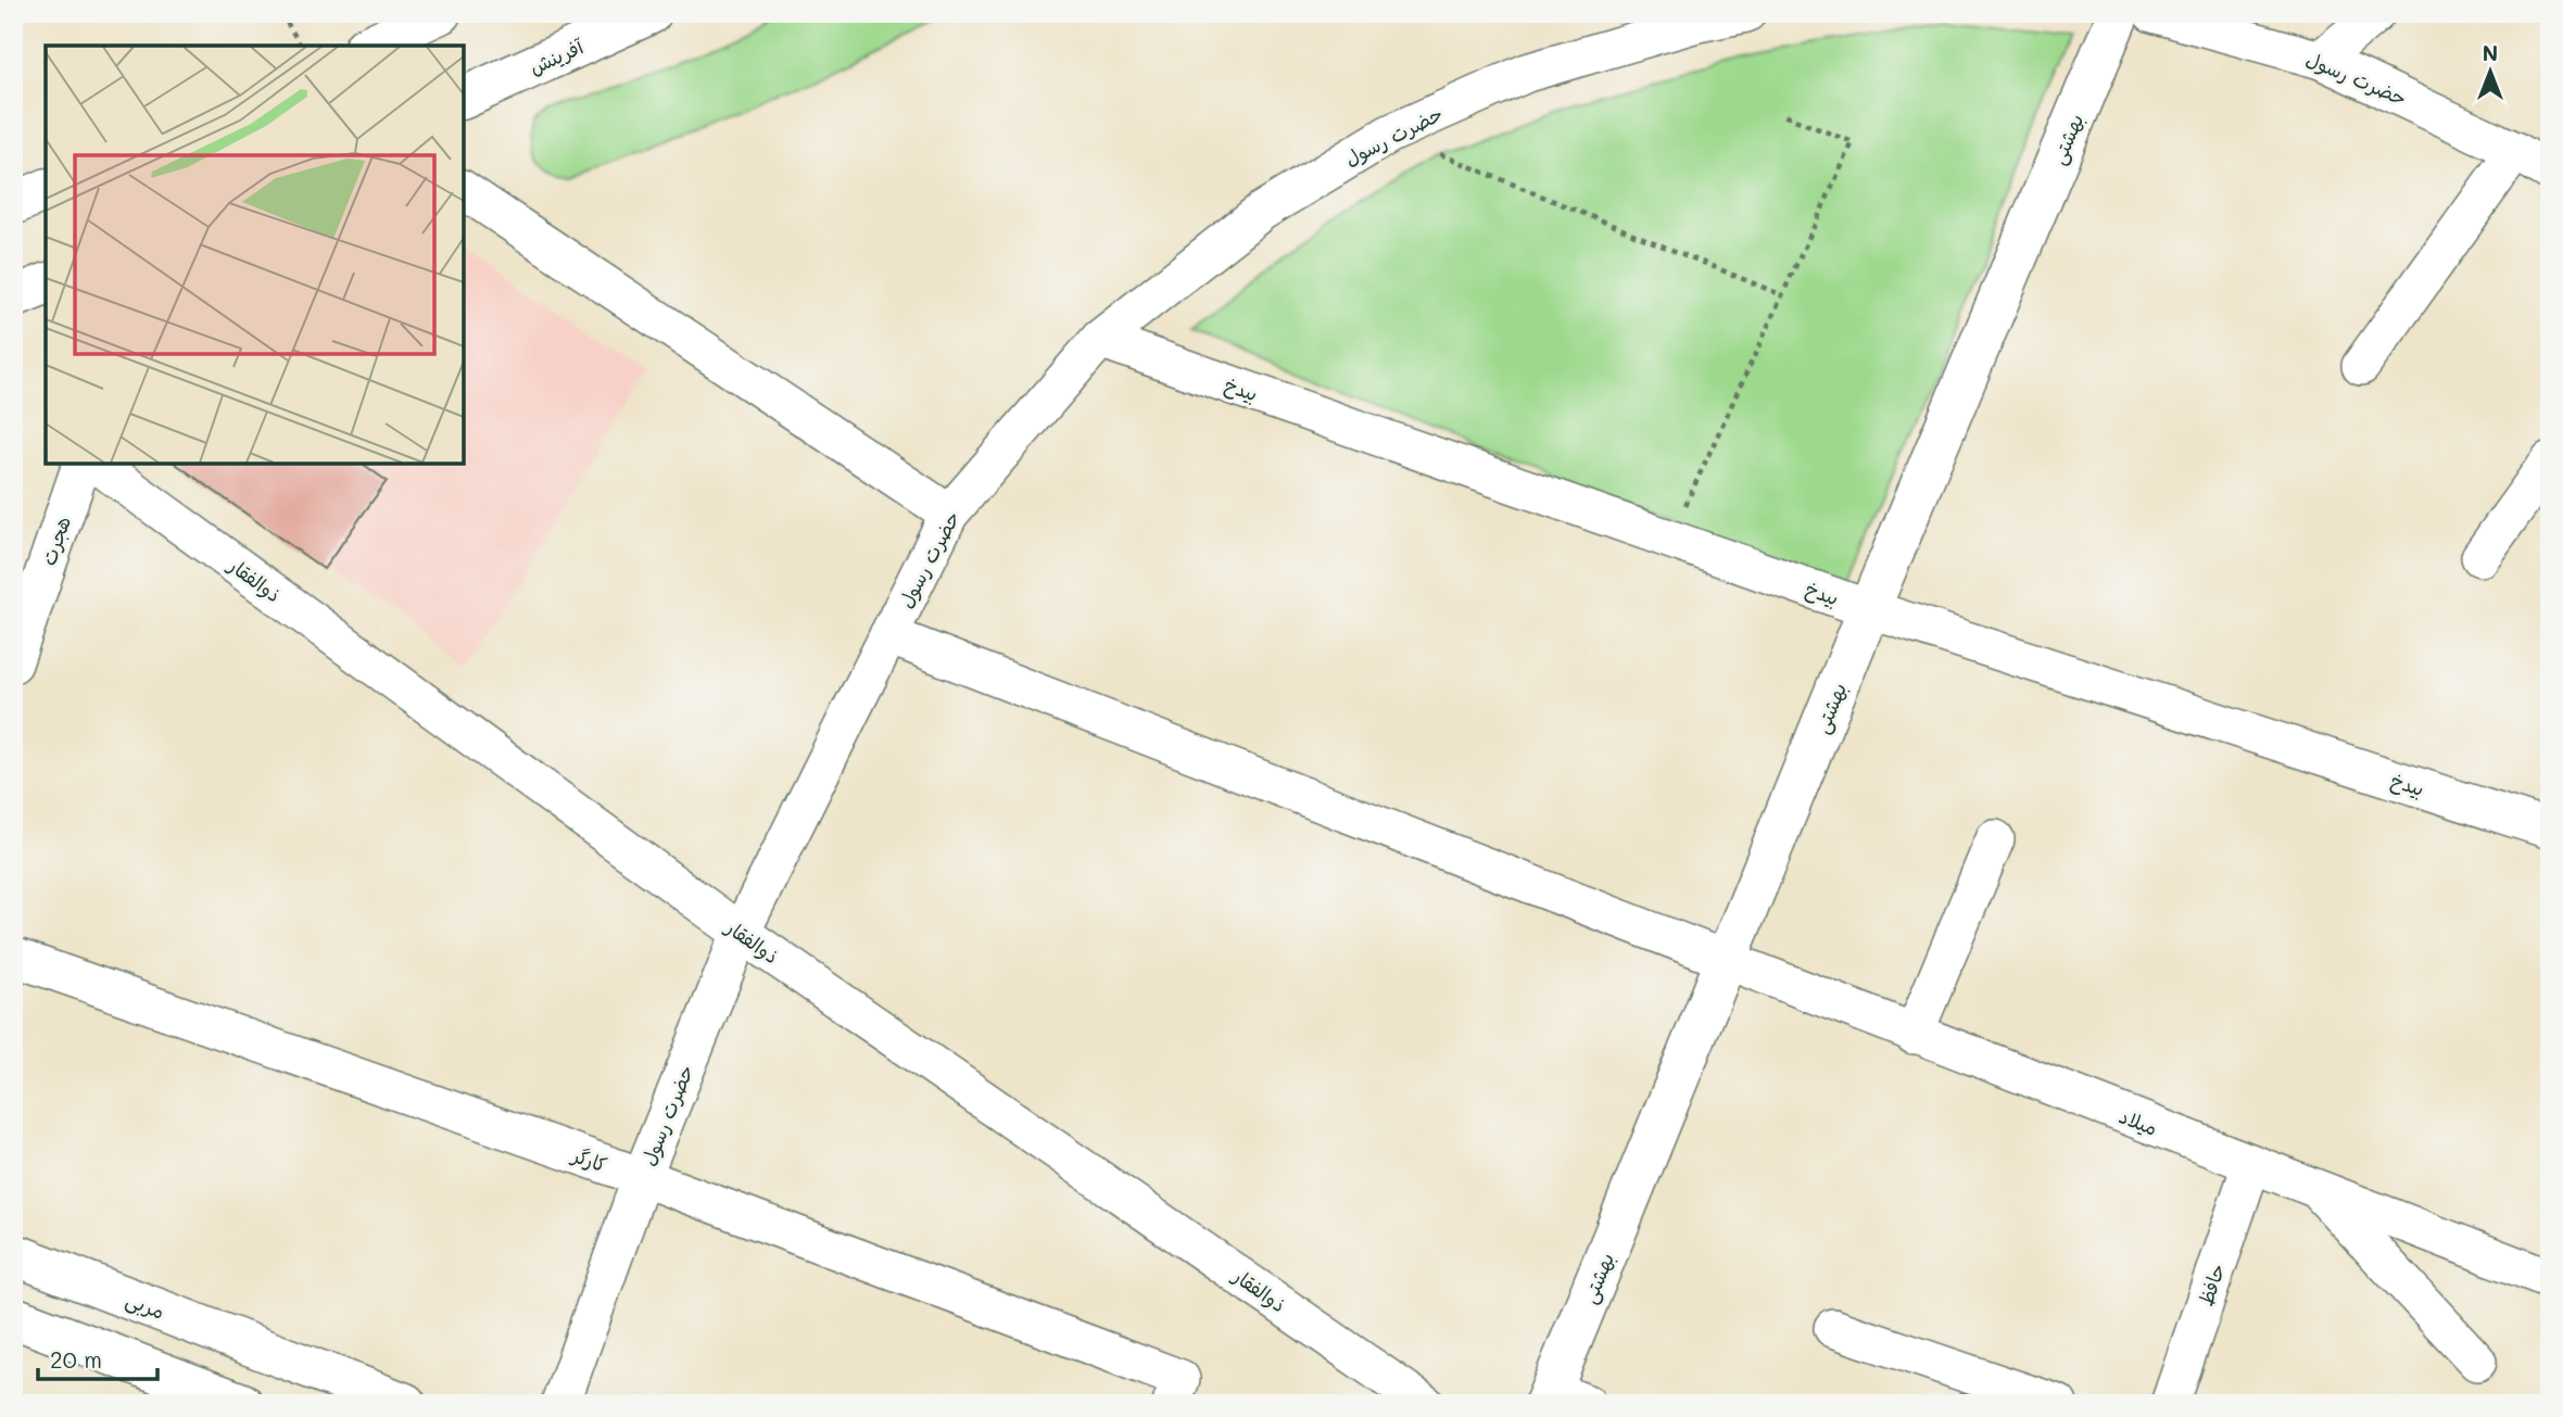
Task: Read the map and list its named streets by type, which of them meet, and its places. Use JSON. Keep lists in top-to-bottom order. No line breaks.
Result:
{"streets":{"street":["آفرینش","حضرت رسول","بهشتی","بیدخ","هجرت","ذوالفقار","میلاد","کارگر","حافظ","مربی"]},"crossings":[["حضرت رسول","بیدخ"],["حضرت رسول","ذوالفقار"],["حضرت رسول","میلاد"],["حضرت رسول","کارگر"],["بهشتی","بیدخ"],["بهشتی","میلاد"],["میلاد","حافظ"]],"scale_bar":"20 m","north":"top"}
